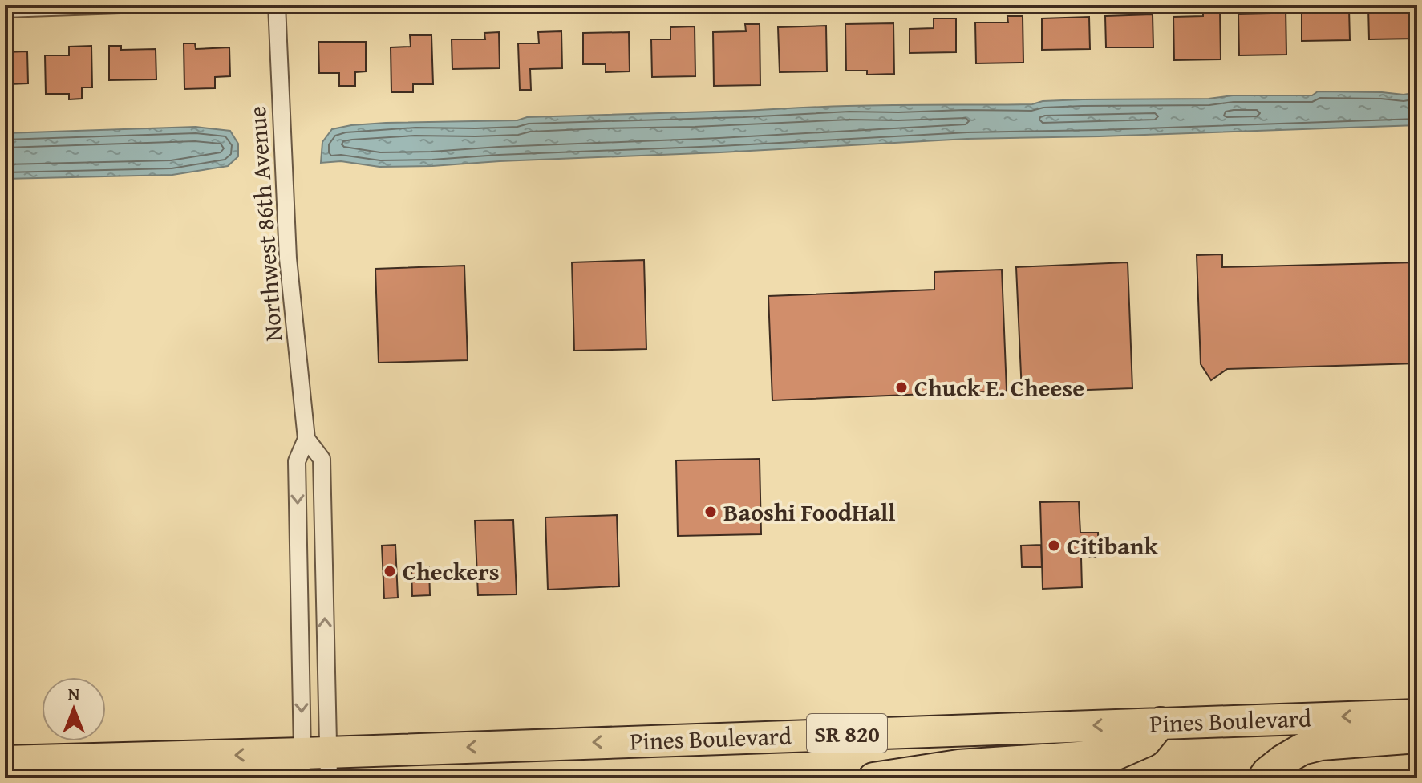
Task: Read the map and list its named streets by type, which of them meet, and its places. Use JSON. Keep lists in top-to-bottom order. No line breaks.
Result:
{"streets":{"highway":["Pines Boulevard","SR 820"],"street":["Northwest 86th Avenue"]},"crossings":[["Northwest 86th Avenue","Pines Boulevard"]],"places":["Chuck E. Cheese","Baoshi FoodHall","Citibank","Checkers"],"north":"top"}
